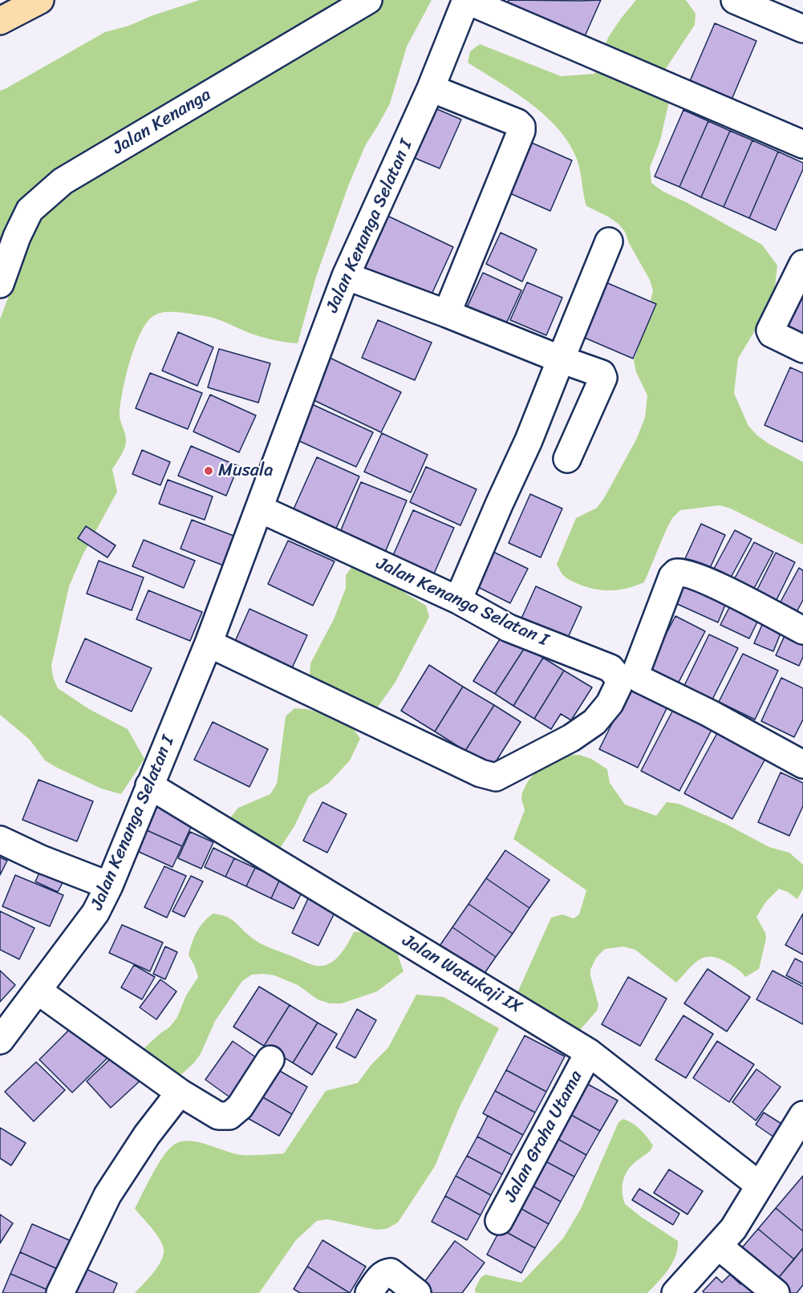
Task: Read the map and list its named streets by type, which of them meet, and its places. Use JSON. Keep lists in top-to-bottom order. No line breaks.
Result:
{"streets":{"street":["Jalan Kenanga","Jalan Kenanga Selatan I","Jalan Watukaji IX","Jalan Graha Utama"]},"crossings":[["Jalan Kenanga Selatan I","Jalan Watukaji IX"],["Jalan Watukaji IX","Jalan Graha Utama"]],"places":["Musala"]}
